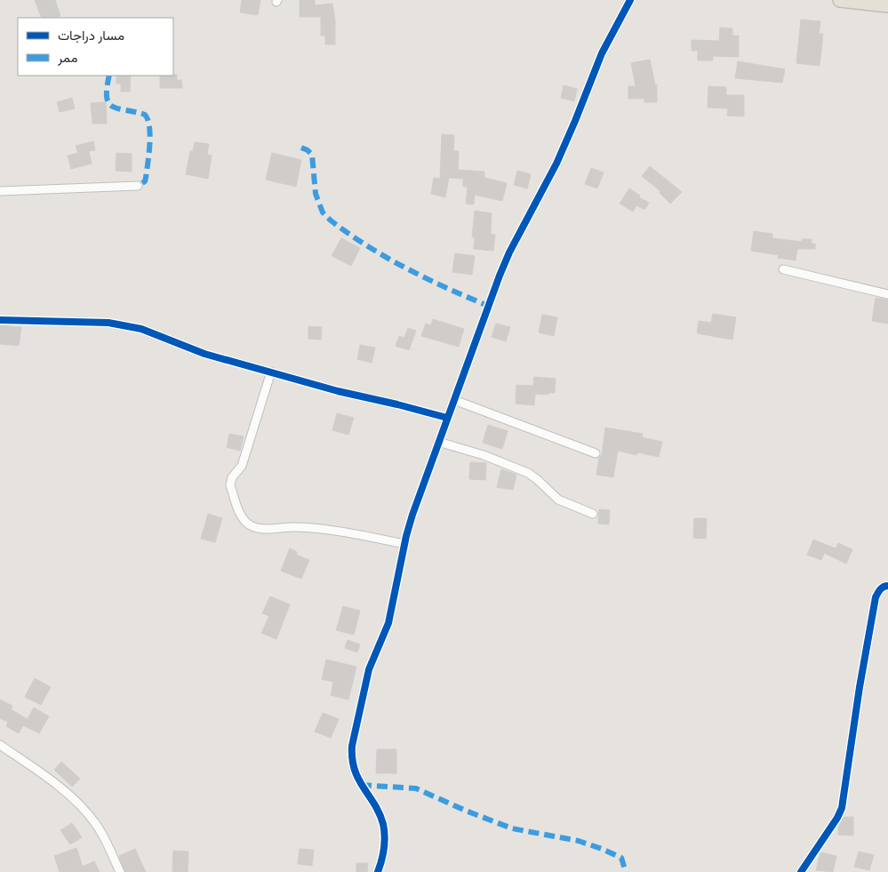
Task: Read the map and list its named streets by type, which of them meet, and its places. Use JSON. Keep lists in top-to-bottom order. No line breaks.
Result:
{"legend":["مسار دراجات","ممر"]}
